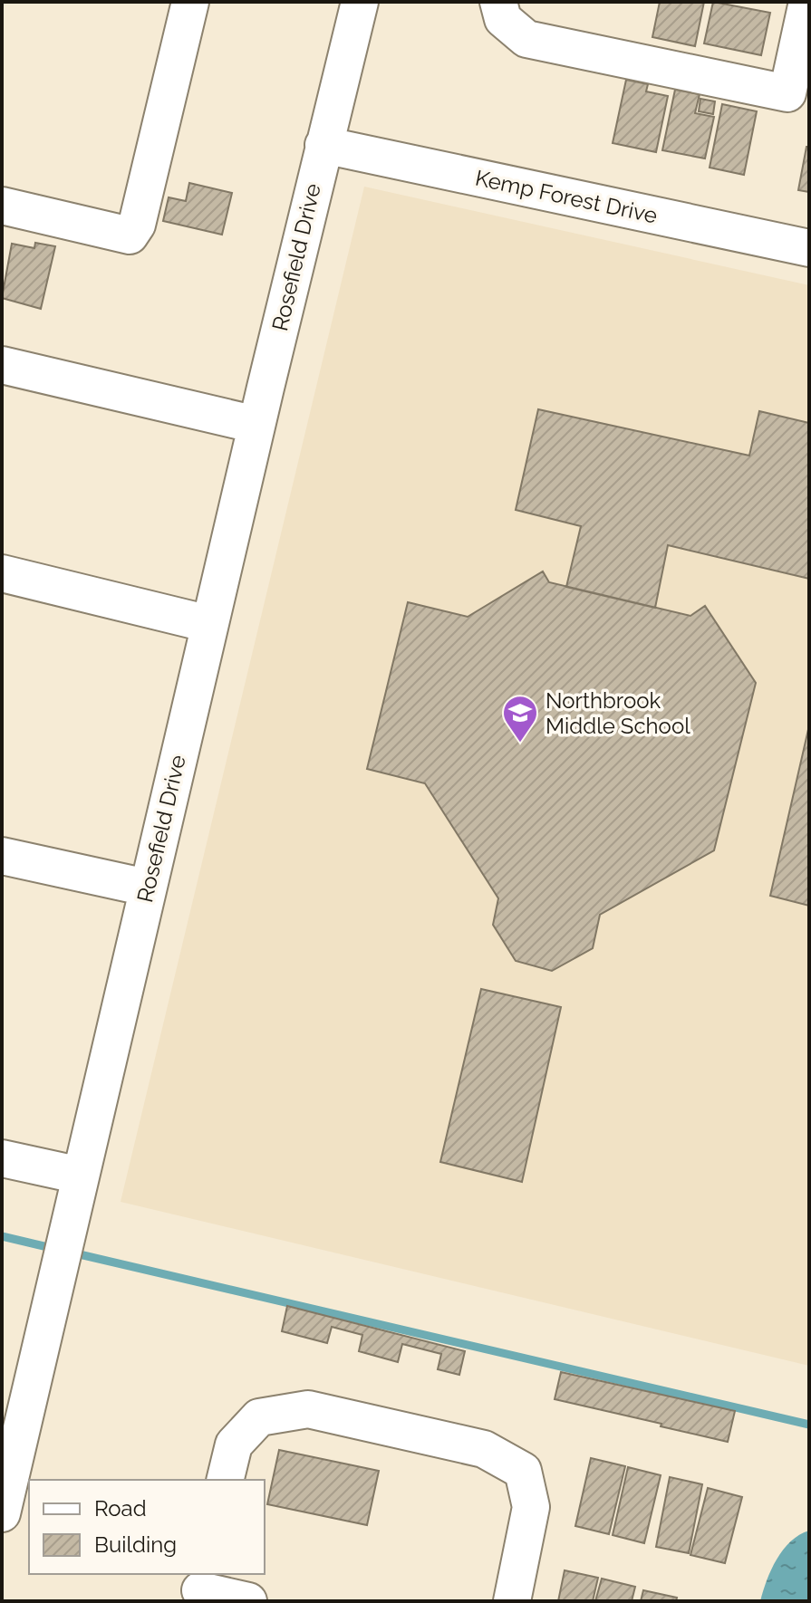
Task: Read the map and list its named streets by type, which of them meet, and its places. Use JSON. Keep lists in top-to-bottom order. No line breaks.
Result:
{"streets":{"street":["Kemp Forest Drive","Rosefield Drive"]},"crossings":[["Kemp Forest Drive","Rosefield Drive"]],"places":{"school or university":["Northbrook Middle School"]},"legend":["Road","Building"]}
